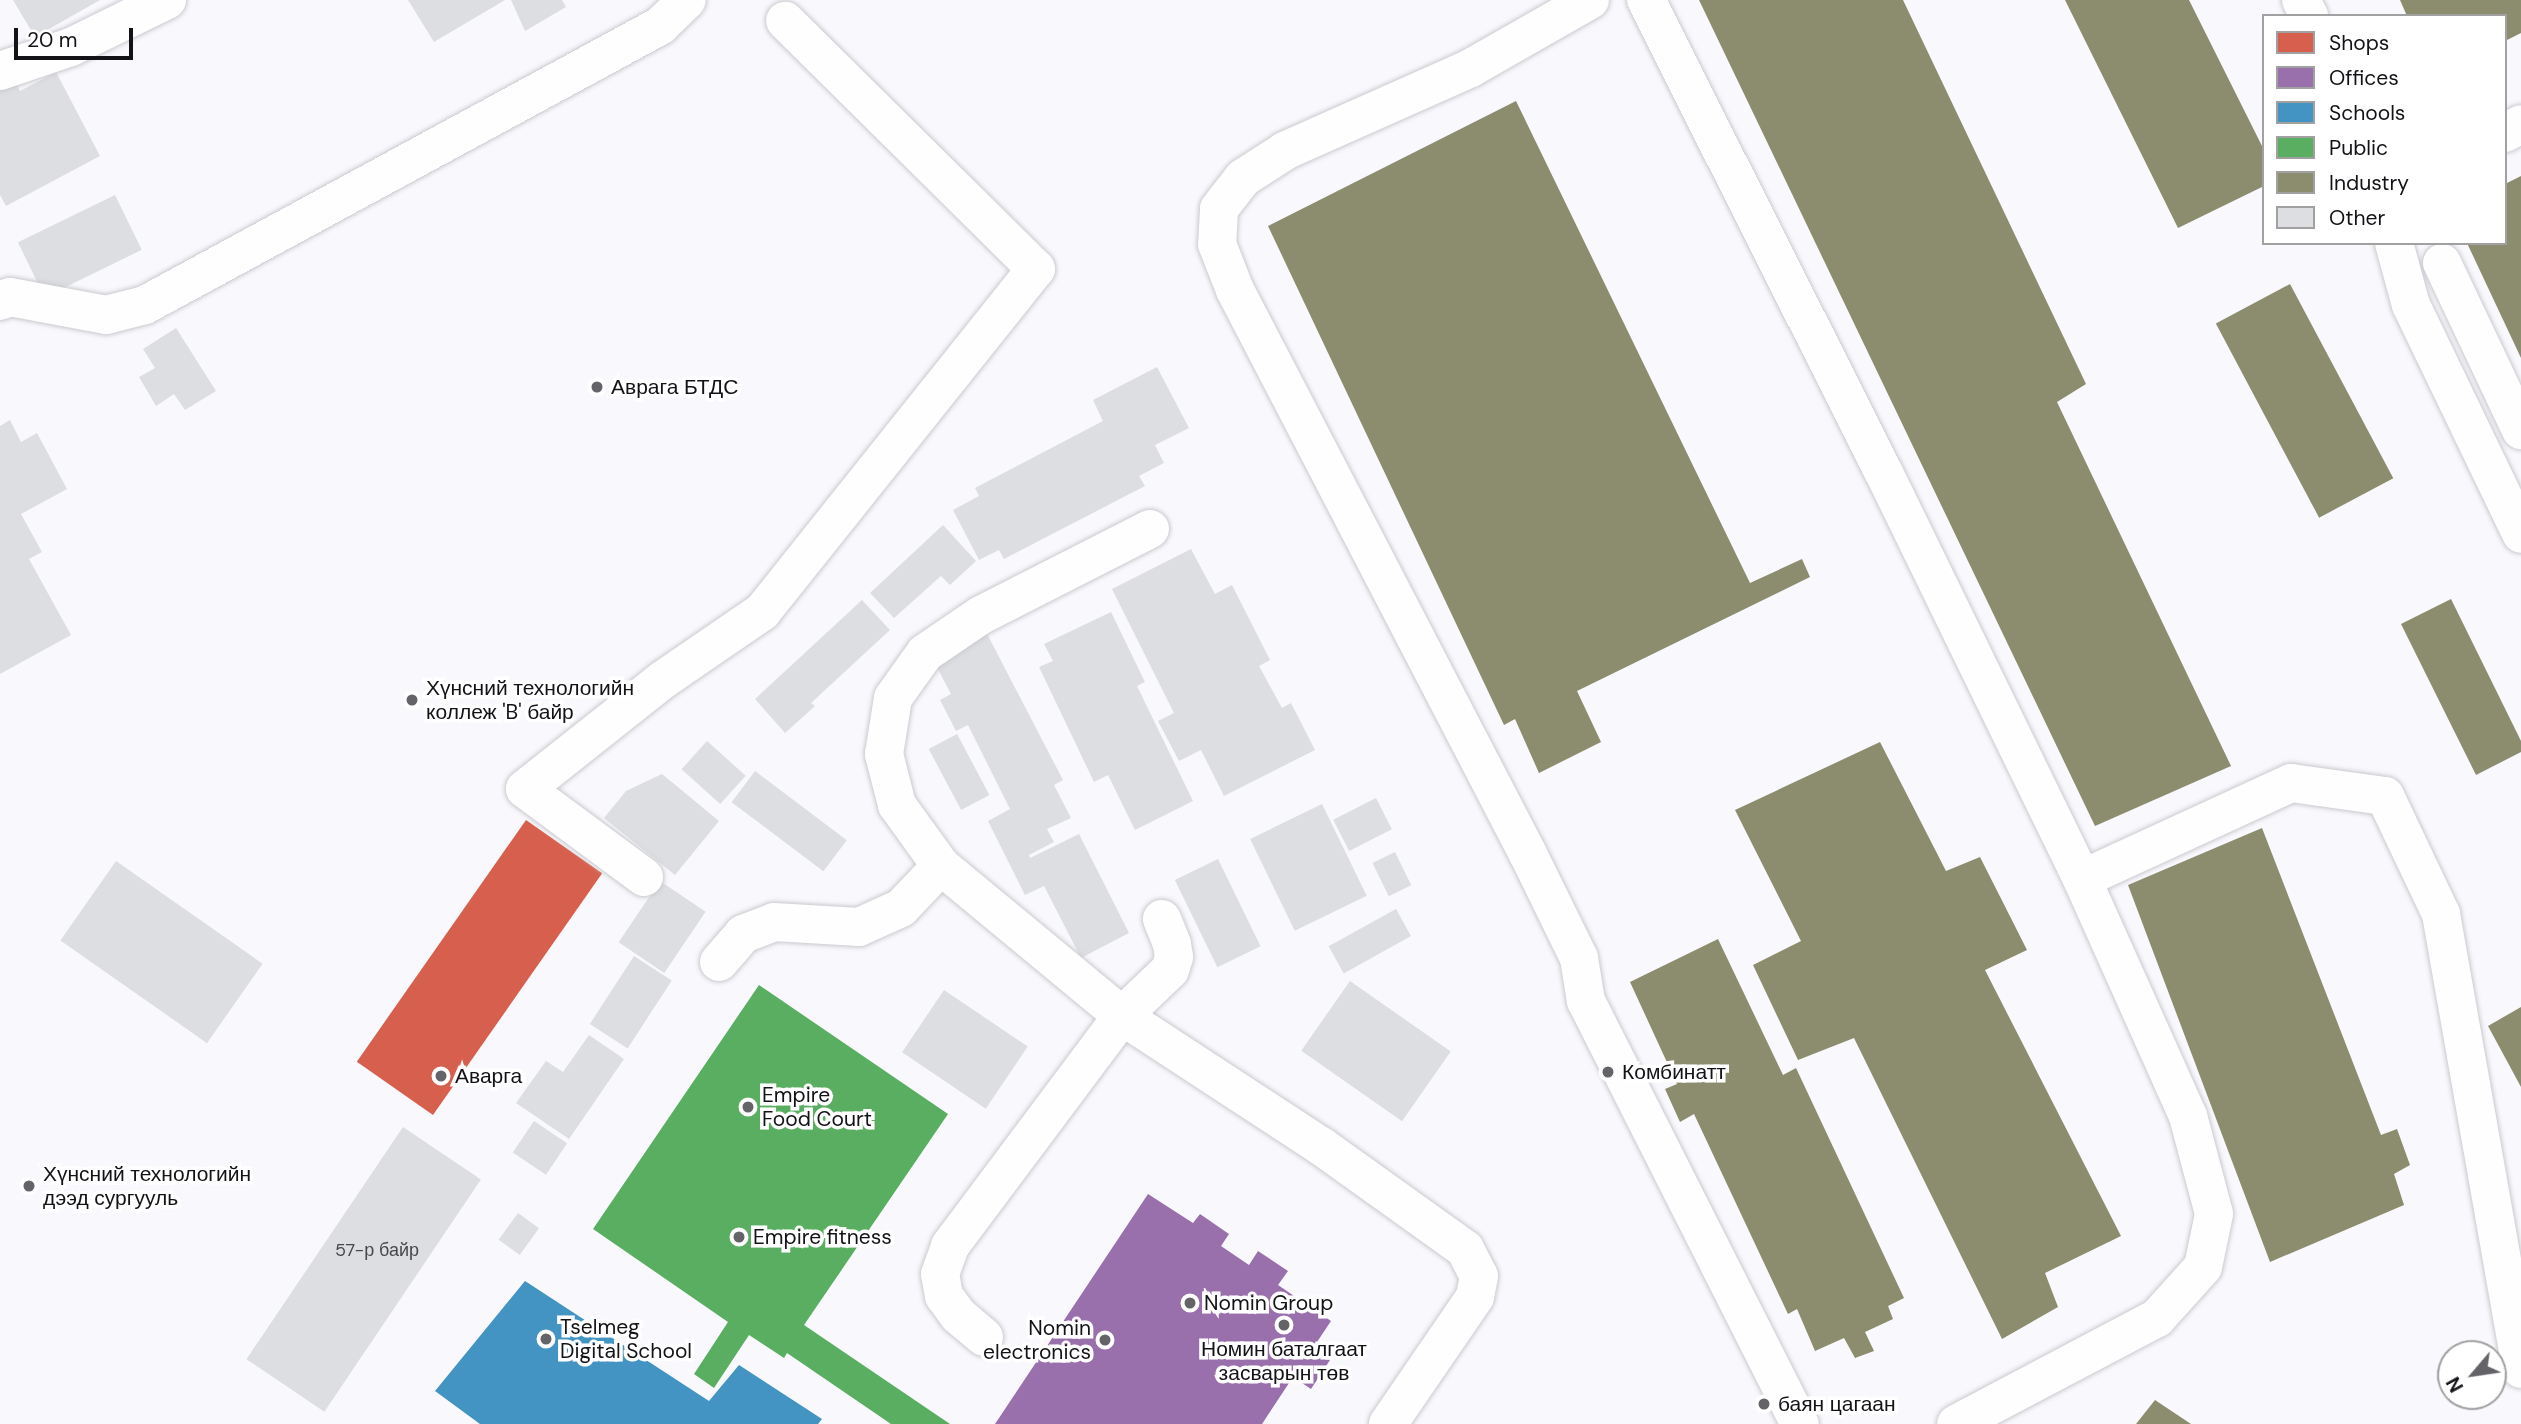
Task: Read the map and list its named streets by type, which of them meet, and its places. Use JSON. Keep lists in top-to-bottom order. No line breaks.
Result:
{"places":["Аврага БТДС","Хүнсний технологийн коллеж 'B' байр","Комбинатт","Аварга","Empire Food Court","Хүнсний технологийн дээд сургууль","Empire fitness","Nomin Group","Номин баталгаат засварын төв","Tselmeg Digital School","Nomin electronics","баян цагаан"],"house_numbers":["57-р байр"],"legend":["Shops","Offices","Schools","Public","Industry","Other"],"scale_bar":"20 m","north":"bottom left"}
